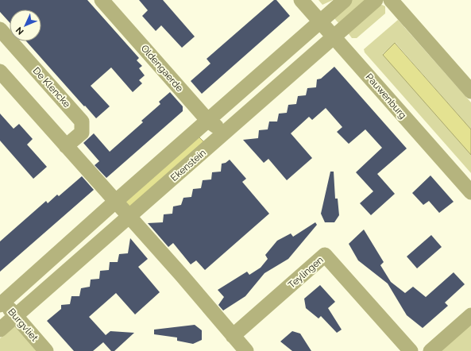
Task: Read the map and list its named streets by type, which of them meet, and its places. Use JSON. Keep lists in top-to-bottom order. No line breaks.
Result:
{"streets":{"street":["Oldengaerde","De Klencke","Pauwenburg","Ekenstein","Teylingen","Burgvliet"]},"crossings":[["Oldengaerde","Ekenstein"],["Pauwenburg","Ekenstein"],["Ekenstein","Burgvliet"]],"north":"bottom left"}
